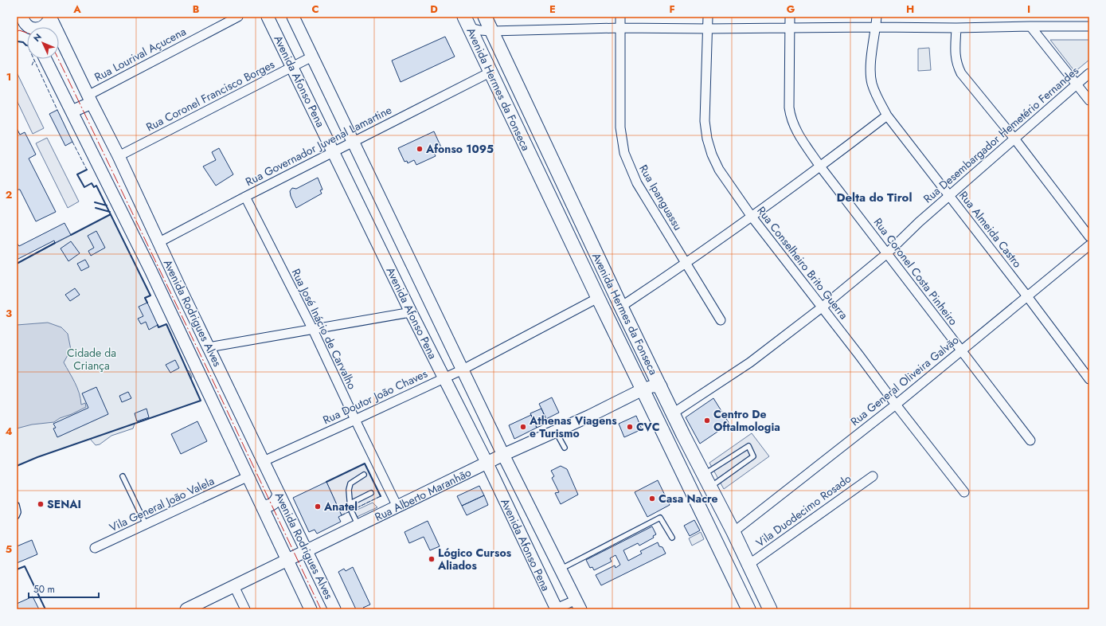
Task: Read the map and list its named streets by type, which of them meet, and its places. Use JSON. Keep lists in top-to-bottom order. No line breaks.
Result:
{"streets":{"main road":["Avenida Afonso Pena","Avenida Hermes da Fonseca","Avenida Rodrigues Alves","Rua Alberto Maranhão"],"street":["Rua Lourival Açucena","Rua Coronel Francisco Borges","Rua Desembargador Hemetério Fernandes","Rua Governador Juvenal Lamartine","Rua Ipanguassu","Rua Almeida Castro","Rua Conselheiro Brito Guerra","Rua Coronel Costa Pinheiro","Rua José Inácio de Carvalho","Rua General Oliveira Galvão","Rua Doutor João Chaves","Vila General João Valela","Vila Duodecimo Rosado"]},"crossings":[["Rua Lourival Açucena","Avenida Rodrigues Alves"],["Avenida Afonso Pena","Rua Coronel Francisco Borges"],["Avenida Afonso Pena","Rua Governador Juvenal Lamartine"],["Avenida Afonso Pena","Rua Doutor João Chaves"],["Avenida Afonso Pena","Rua Alberto Maranhão"],["Avenida Hermes da Fonseca","Rua Desembargador Hemetério Fernandes"],["Avenida Hermes da Fonseca","Rua Governador Juvenal Lamartine"],["Avenida Hermes da Fonseca","Rua General Oliveira Galvão"],["Avenida Hermes da Fonseca","Rua Doutor João Chaves"],["Avenida Hermes da Fonseca","Rua Alberto Maranhão"],["Avenida Hermes da Fonseca","Vila Duodecimo Rosado"],["Rua Coronel Francisco Borges","Avenida Rodrigues Alves"],["Rua Desembargador Hemetério Fernandes","Rua Almeida Castro"],["Rua Desembargador Hemetério Fernandes","Rua Conselheiro Brito Guerra"],["Rua Desembargador Hemetério Fernandes","Rua Coronel Costa Pinheiro"],["Rua Governador Juvenal Lamartine","Avenida Rodrigues Alves"],["Rua Governador Juvenal Lamartine","Rua José Inácio de Carvalho"],["Rua Almeida Castro","Rua General Oliveira Galvão"],["Rua Conselheiro Brito Guerra","Rua General Oliveira Galvão"],["Rua Coronel Costa Pinheiro","Rua General Oliveira Galvão"],["Avenida Rodrigues Alves","Rua Doutor João Chaves"],["Avenida Rodrigues Alves","Rua Alberto Maranhão"],["Avenida Rodrigues Alves","Vila General João Valela"],["Rua José Inácio de Carvalho","Rua Doutor João Chaves"],["Rua José Inácio de Carvalho","Rua Alberto Maranhão"]],"districts":["Delta do Tirol"],"parks":["Cidade da Criança"],"places":["Afonso 1095","Centro De Oftalmologia","Athenas Viagens e Turismo","CVC","Casa Nacre","SENAI","Anatel","Lógico Cursos Aliados"],"scale_bar":"50 m","north":"top left","grid":{"columns":["A","B","C","D","E","F","G","H","I"],"rows":["1","2","3","4","5"]}}
